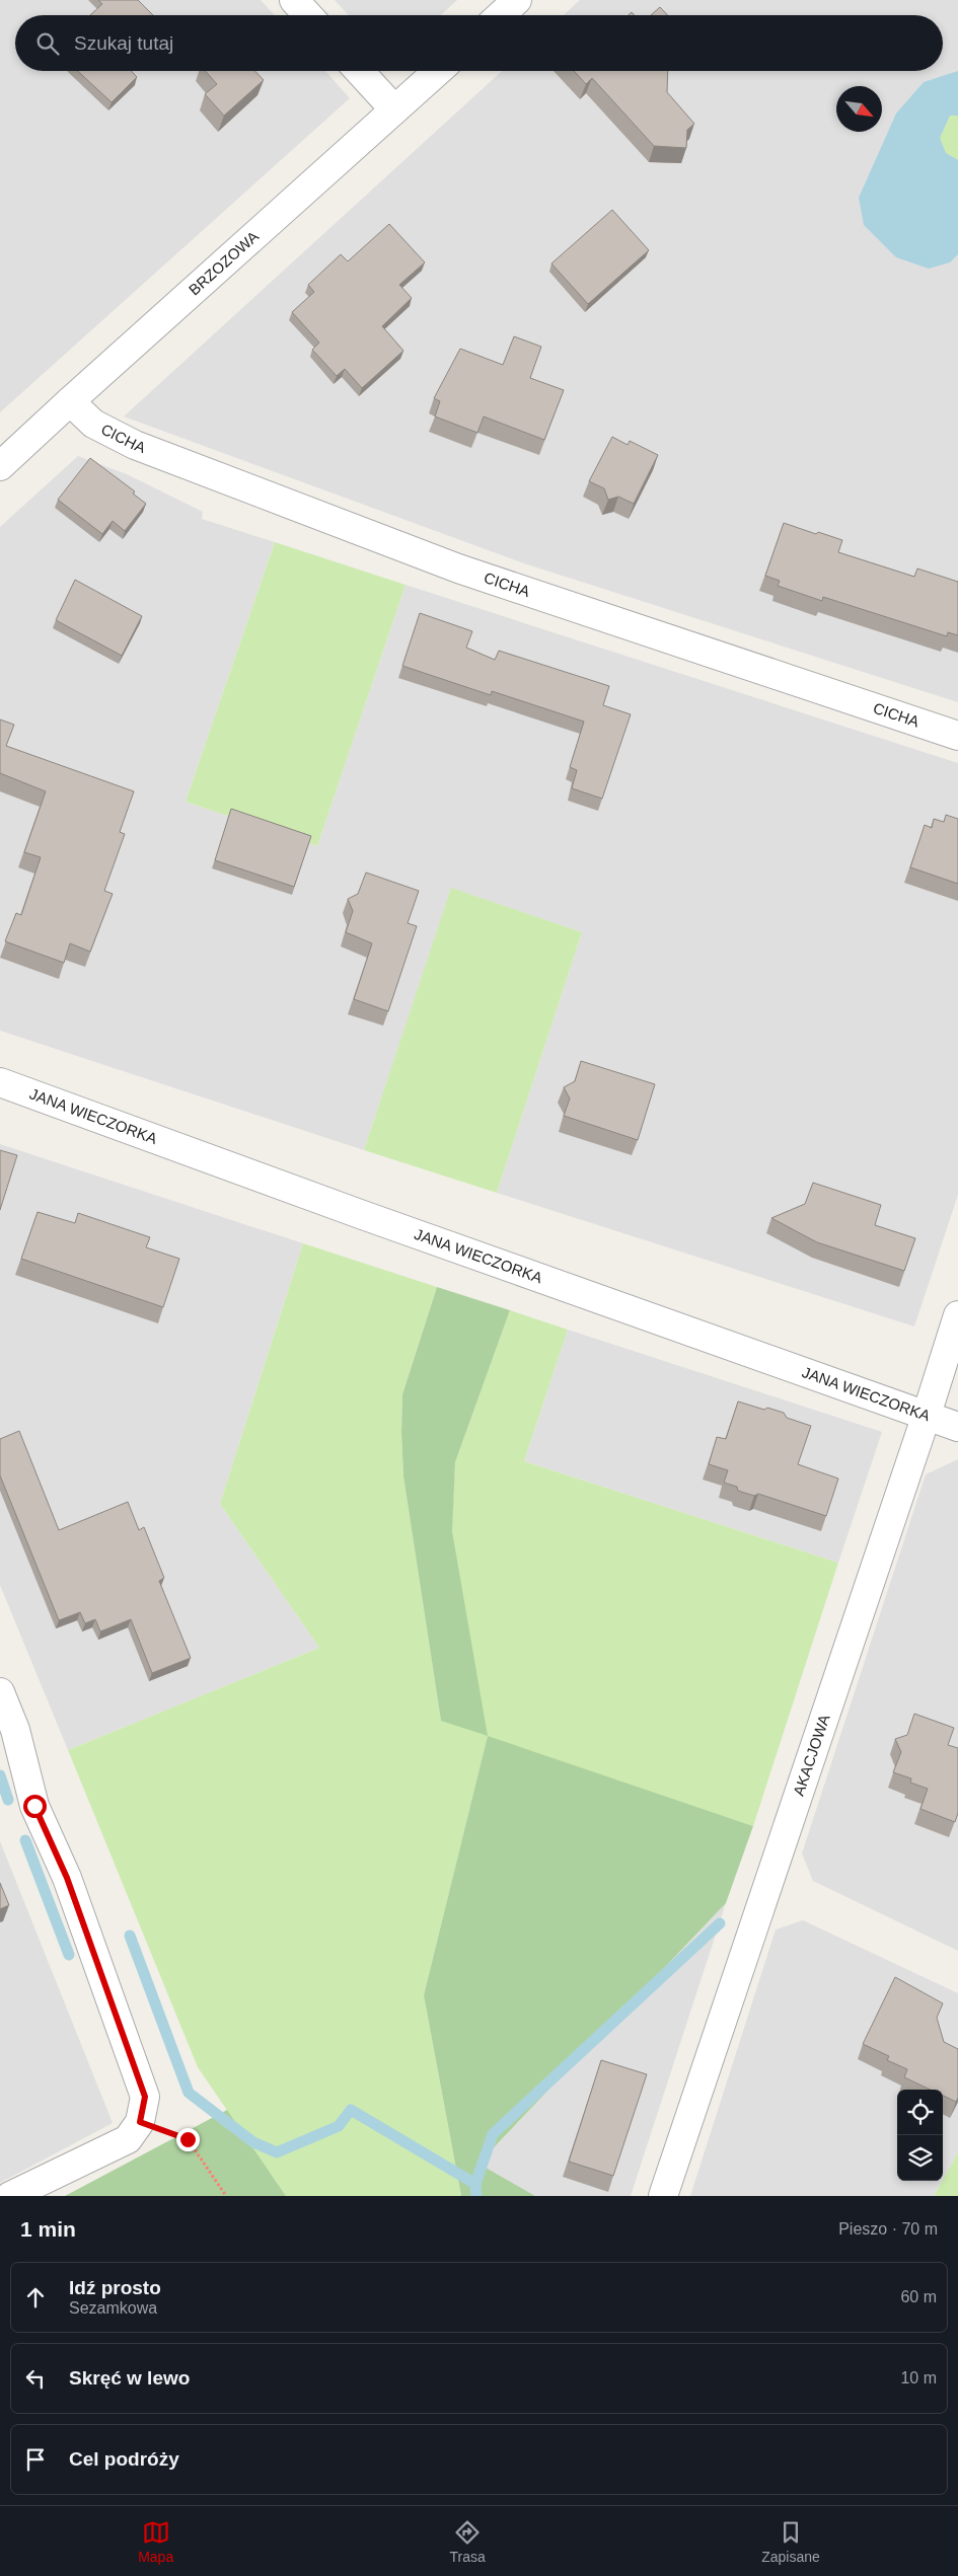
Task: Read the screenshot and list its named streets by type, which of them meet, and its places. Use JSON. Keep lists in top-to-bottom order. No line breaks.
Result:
{"streets":{"street":["BRZOZOWA","CICHA","JANA WIECZORKA","AKACJOWA"]},"crossings":[["BRZOZOWA","CICHA"],["JANA WIECZORKA","AKACJOWA"]],"north":"bottom right","page":{"search":"Szukaj tutaj","heading":["1 min","Pieszo · 70 m"],"list":[["Idź prosto","Sezamkowa","60 m"],["Skręć w lewo","10 m"],"Cel podróży"],"nav":["Mapa","Trasa","Zapisane"]}}
